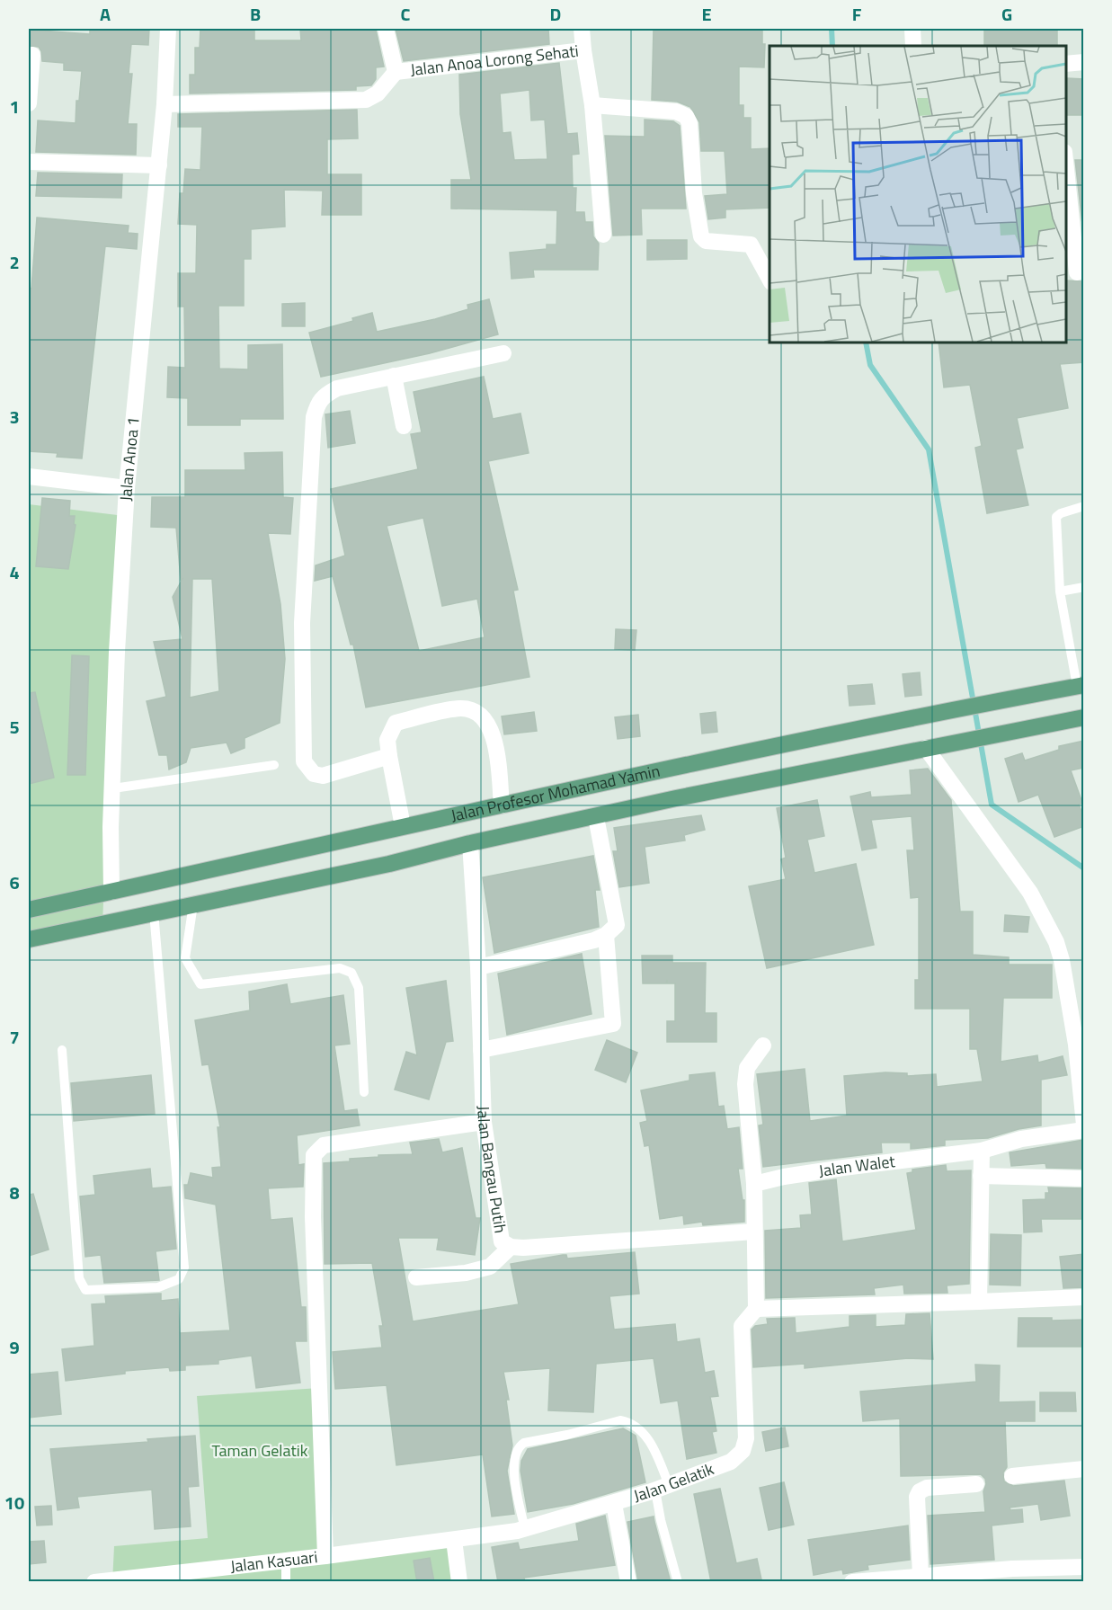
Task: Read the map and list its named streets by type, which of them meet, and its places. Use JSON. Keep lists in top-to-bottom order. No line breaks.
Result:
{"streets":{"main road":["Jalan Profesor Mohamad Yamin"],"street":["Jalan Anoa Lorong Sehati","Jalan Anoa 1","Jalan Walet","Jalan Bangau Putih","Jalan Gelatik","Jalan Kasuari"]},"crossings":[["Jalan Anoa 1","Jalan Profesor Mohamad Yamin"],["Jalan Profesor Mohamad Yamin","Jalan Bangau Putih"],["Jalan Gelatik","Jalan Kasuari"]],"parks":["Taman Gelatik"],"grid":{"columns":["A","B","C","D","E","F","G"],"rows":["1","2","3","4","5","6","7","8","9","10"]}}
